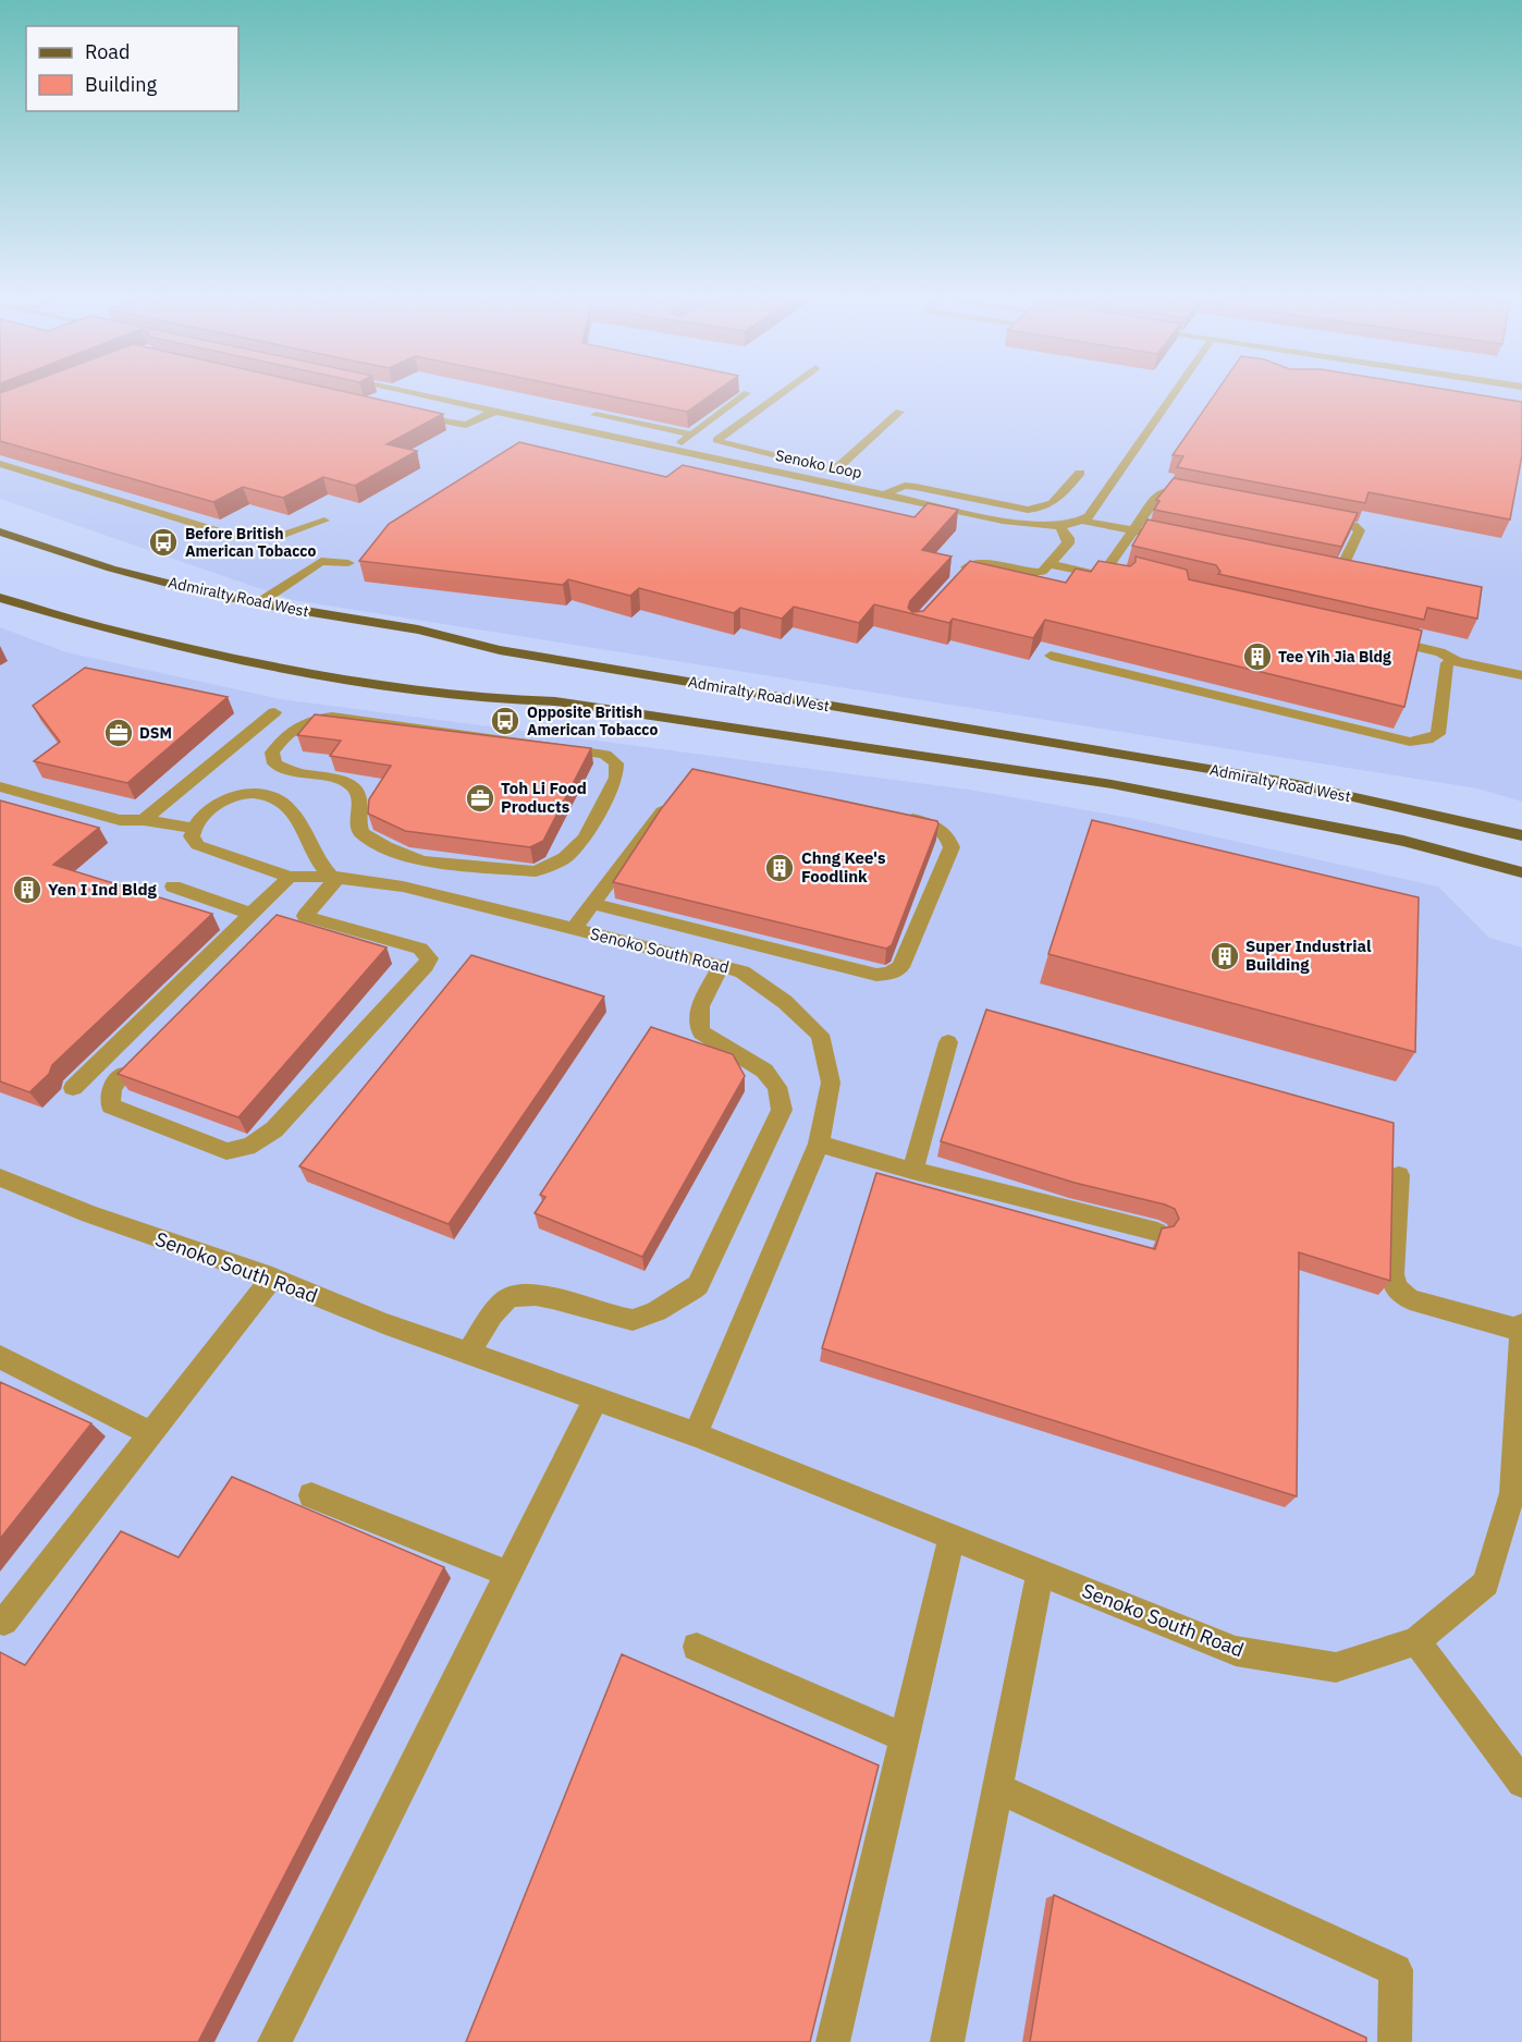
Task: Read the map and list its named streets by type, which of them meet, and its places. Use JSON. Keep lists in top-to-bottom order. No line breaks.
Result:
{"streets":{"main road":["Admiralty Road West"],"street":["Senoko Loop","Senoko South Road"]},"places":{"bus stop":["Before British American Tobacco","Opposite British American Tobacco"],"building":["Tee Yih Jia Bldg","Chng Kee's Foodlink","Yen I Ind Bldg","Super Industrial Building"],"office":["DSM","Toh Li Food Products"]},"legend":["Road","Building"]}
